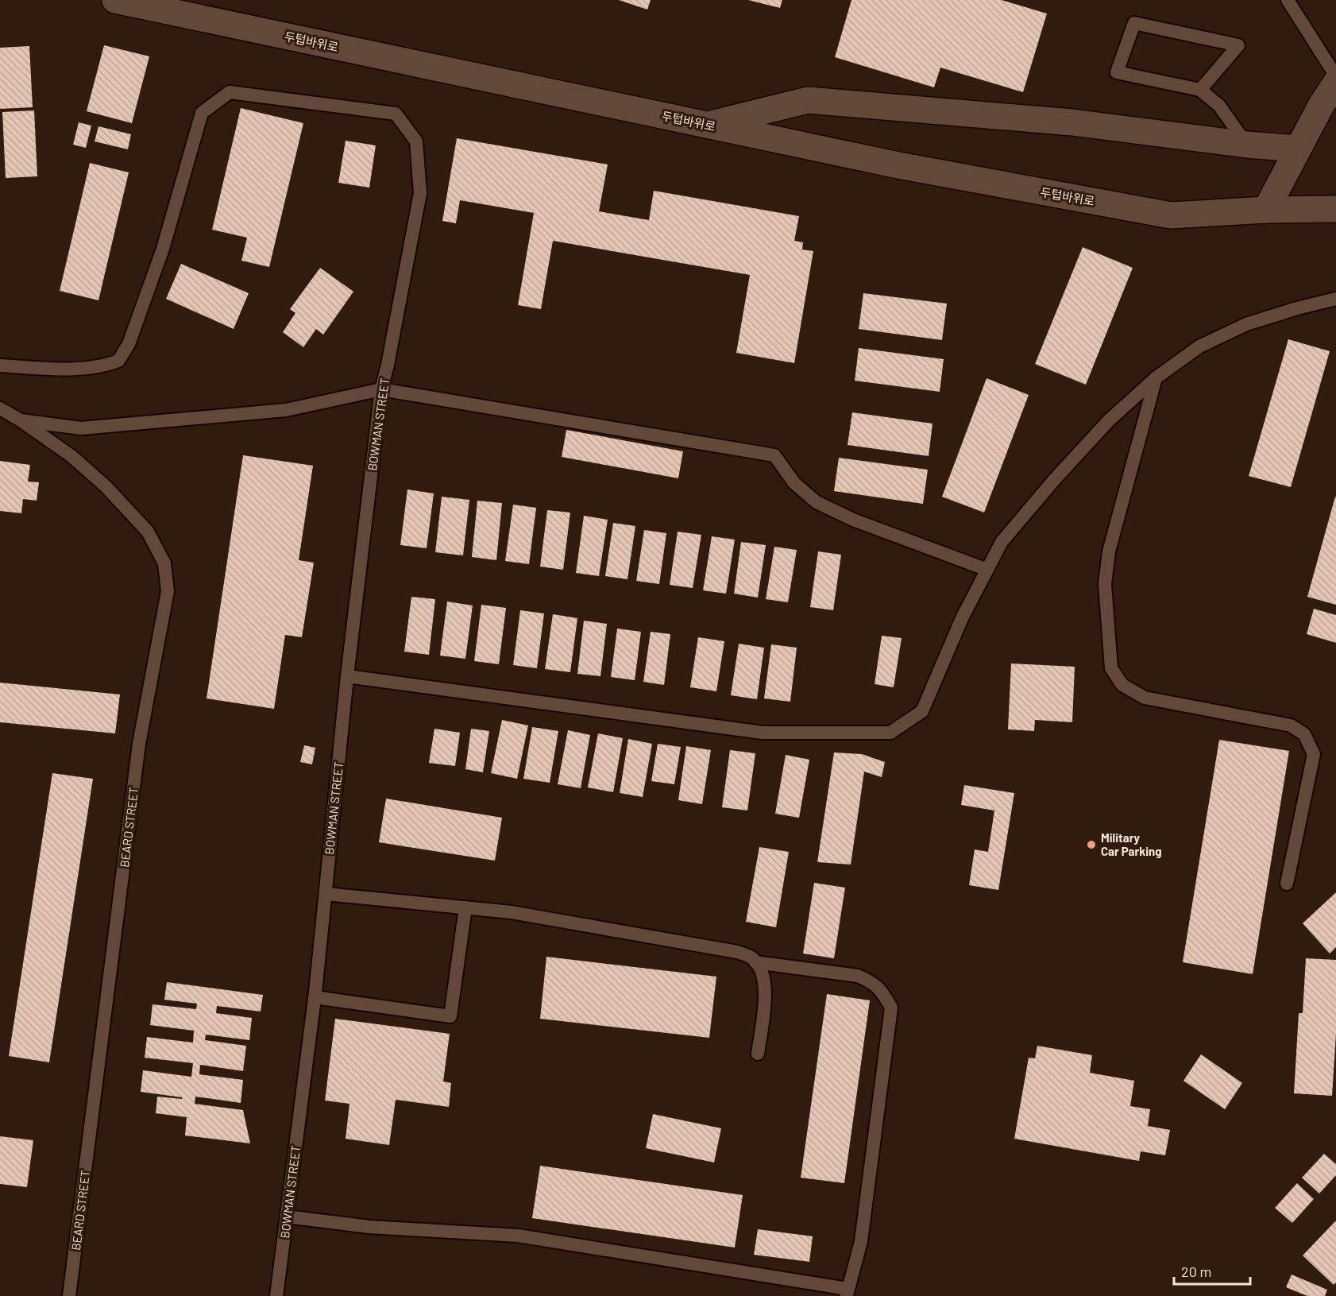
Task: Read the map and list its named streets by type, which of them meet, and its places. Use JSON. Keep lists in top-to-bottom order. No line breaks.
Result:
{"streets":{"street":["두텁바위로"],"lane":["BOWMAN STREET","BEARD STREET"]},"places":["Military Car Parking"],"scale_bar":"20 m"}
